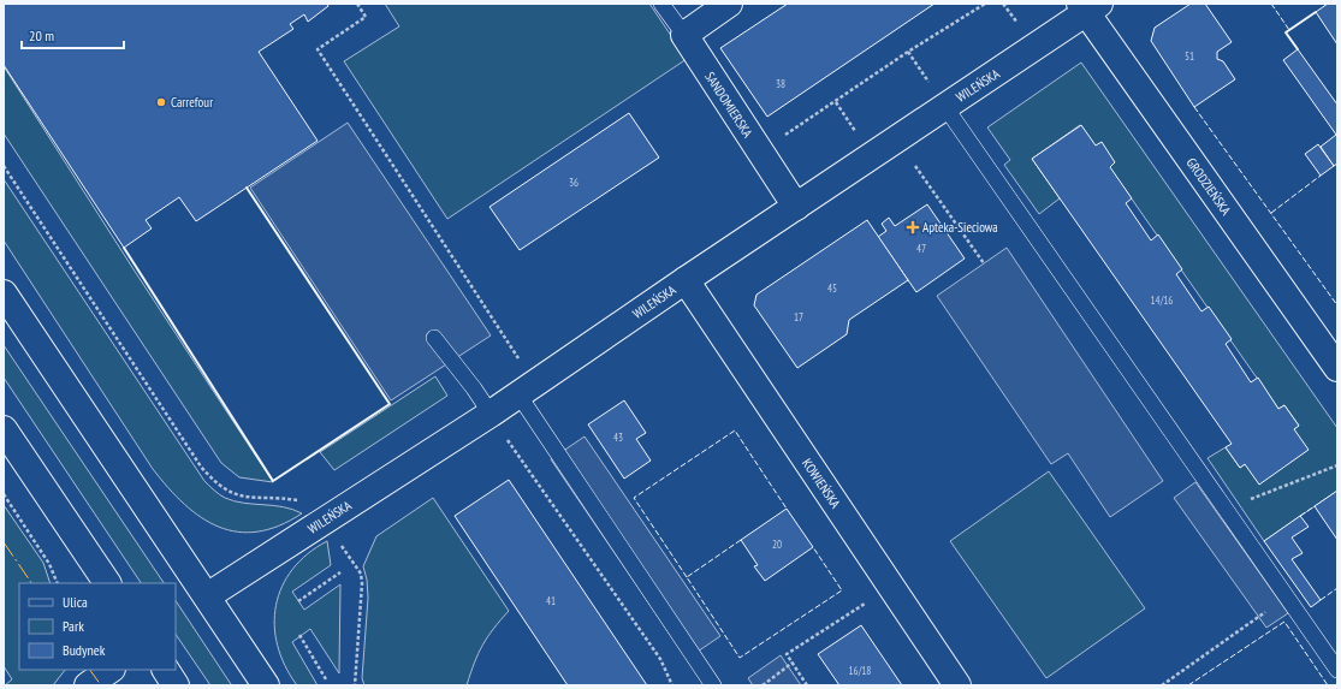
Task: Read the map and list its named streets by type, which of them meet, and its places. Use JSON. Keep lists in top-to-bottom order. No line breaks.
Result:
{"streets":{"street":["WILEŃSKA","SANDOMIERSKA","GRODZIEŃSKA","KOWIEŃSKA"]},"crossings":[["WILEŃSKA","SANDOMIERSKA"],["WILEŃSKA","GRODZIEŃSKA"],["WILEŃSKA","KOWIEŃSKA"]],"places":{"other":["Carrefour"],"health":["Apteka-Sieciowa"]},"house_numbers":["51","38","36","47","45","14/16","17","43","20","41","16/18"],"legend":["Ulica","Park","Budynek"],"scale_bar":"20 m"}
